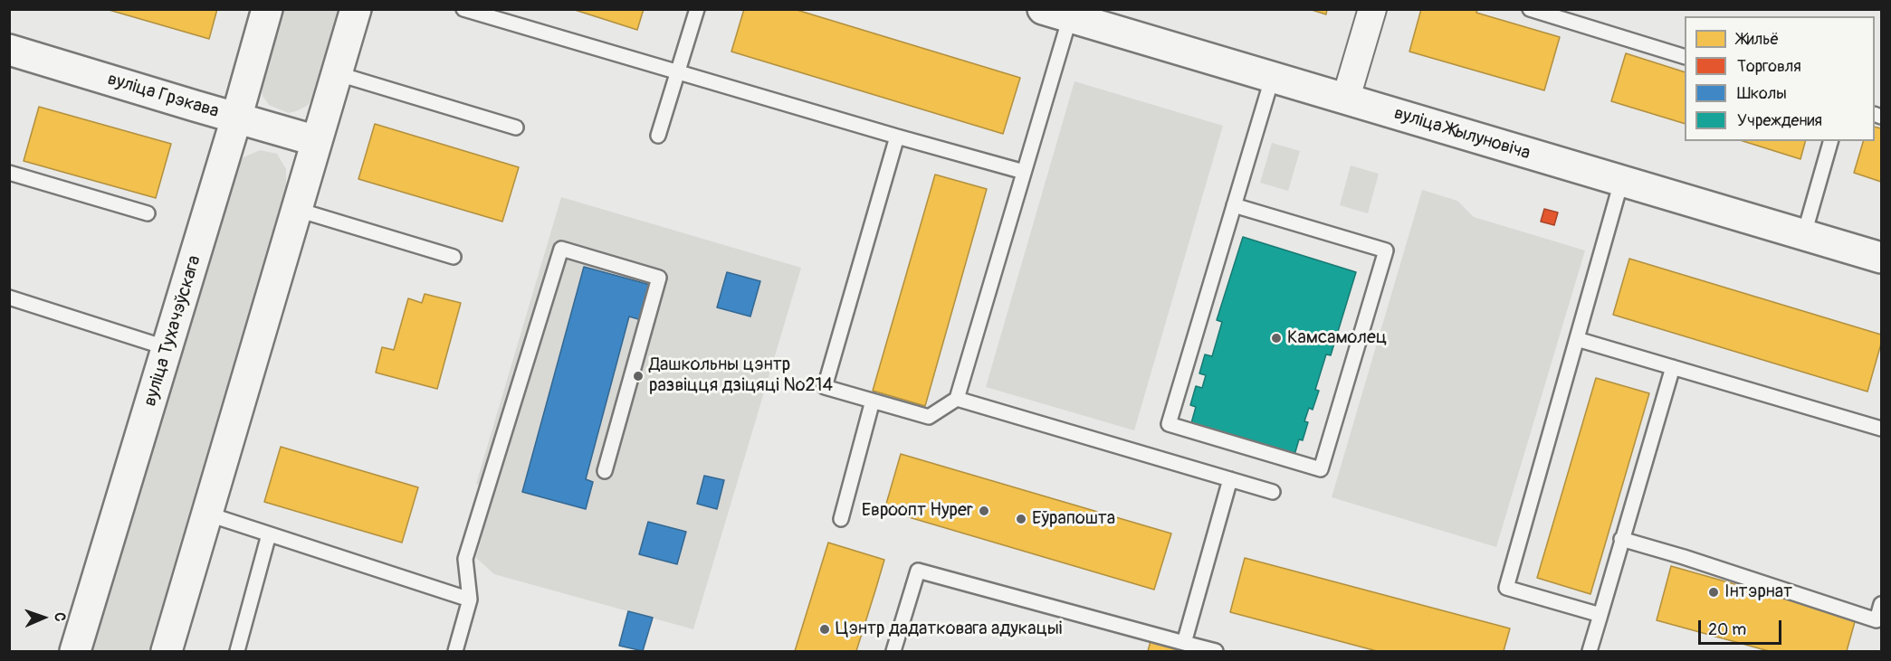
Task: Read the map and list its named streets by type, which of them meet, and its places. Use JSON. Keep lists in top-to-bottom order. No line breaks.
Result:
{"streets":{"main road":["вуліца Грэкава","вуліца Жылуновіча","вуліца Тухачэўскага"]},"crossings":[["вуліца Грэкава","вуліца Тухачэўскага"]],"places":["Камсамолец","Дашкольны цэнтр развіцця дзіцяці №214","Евроопт Hyper","Еўрапошта","Інтэрнат","Цэнтр дадатковага адукацыі"],"legend":["Жильё","Торговля","Школы","Учреждения"],"scale_bar":"20 m","north":"right"}
